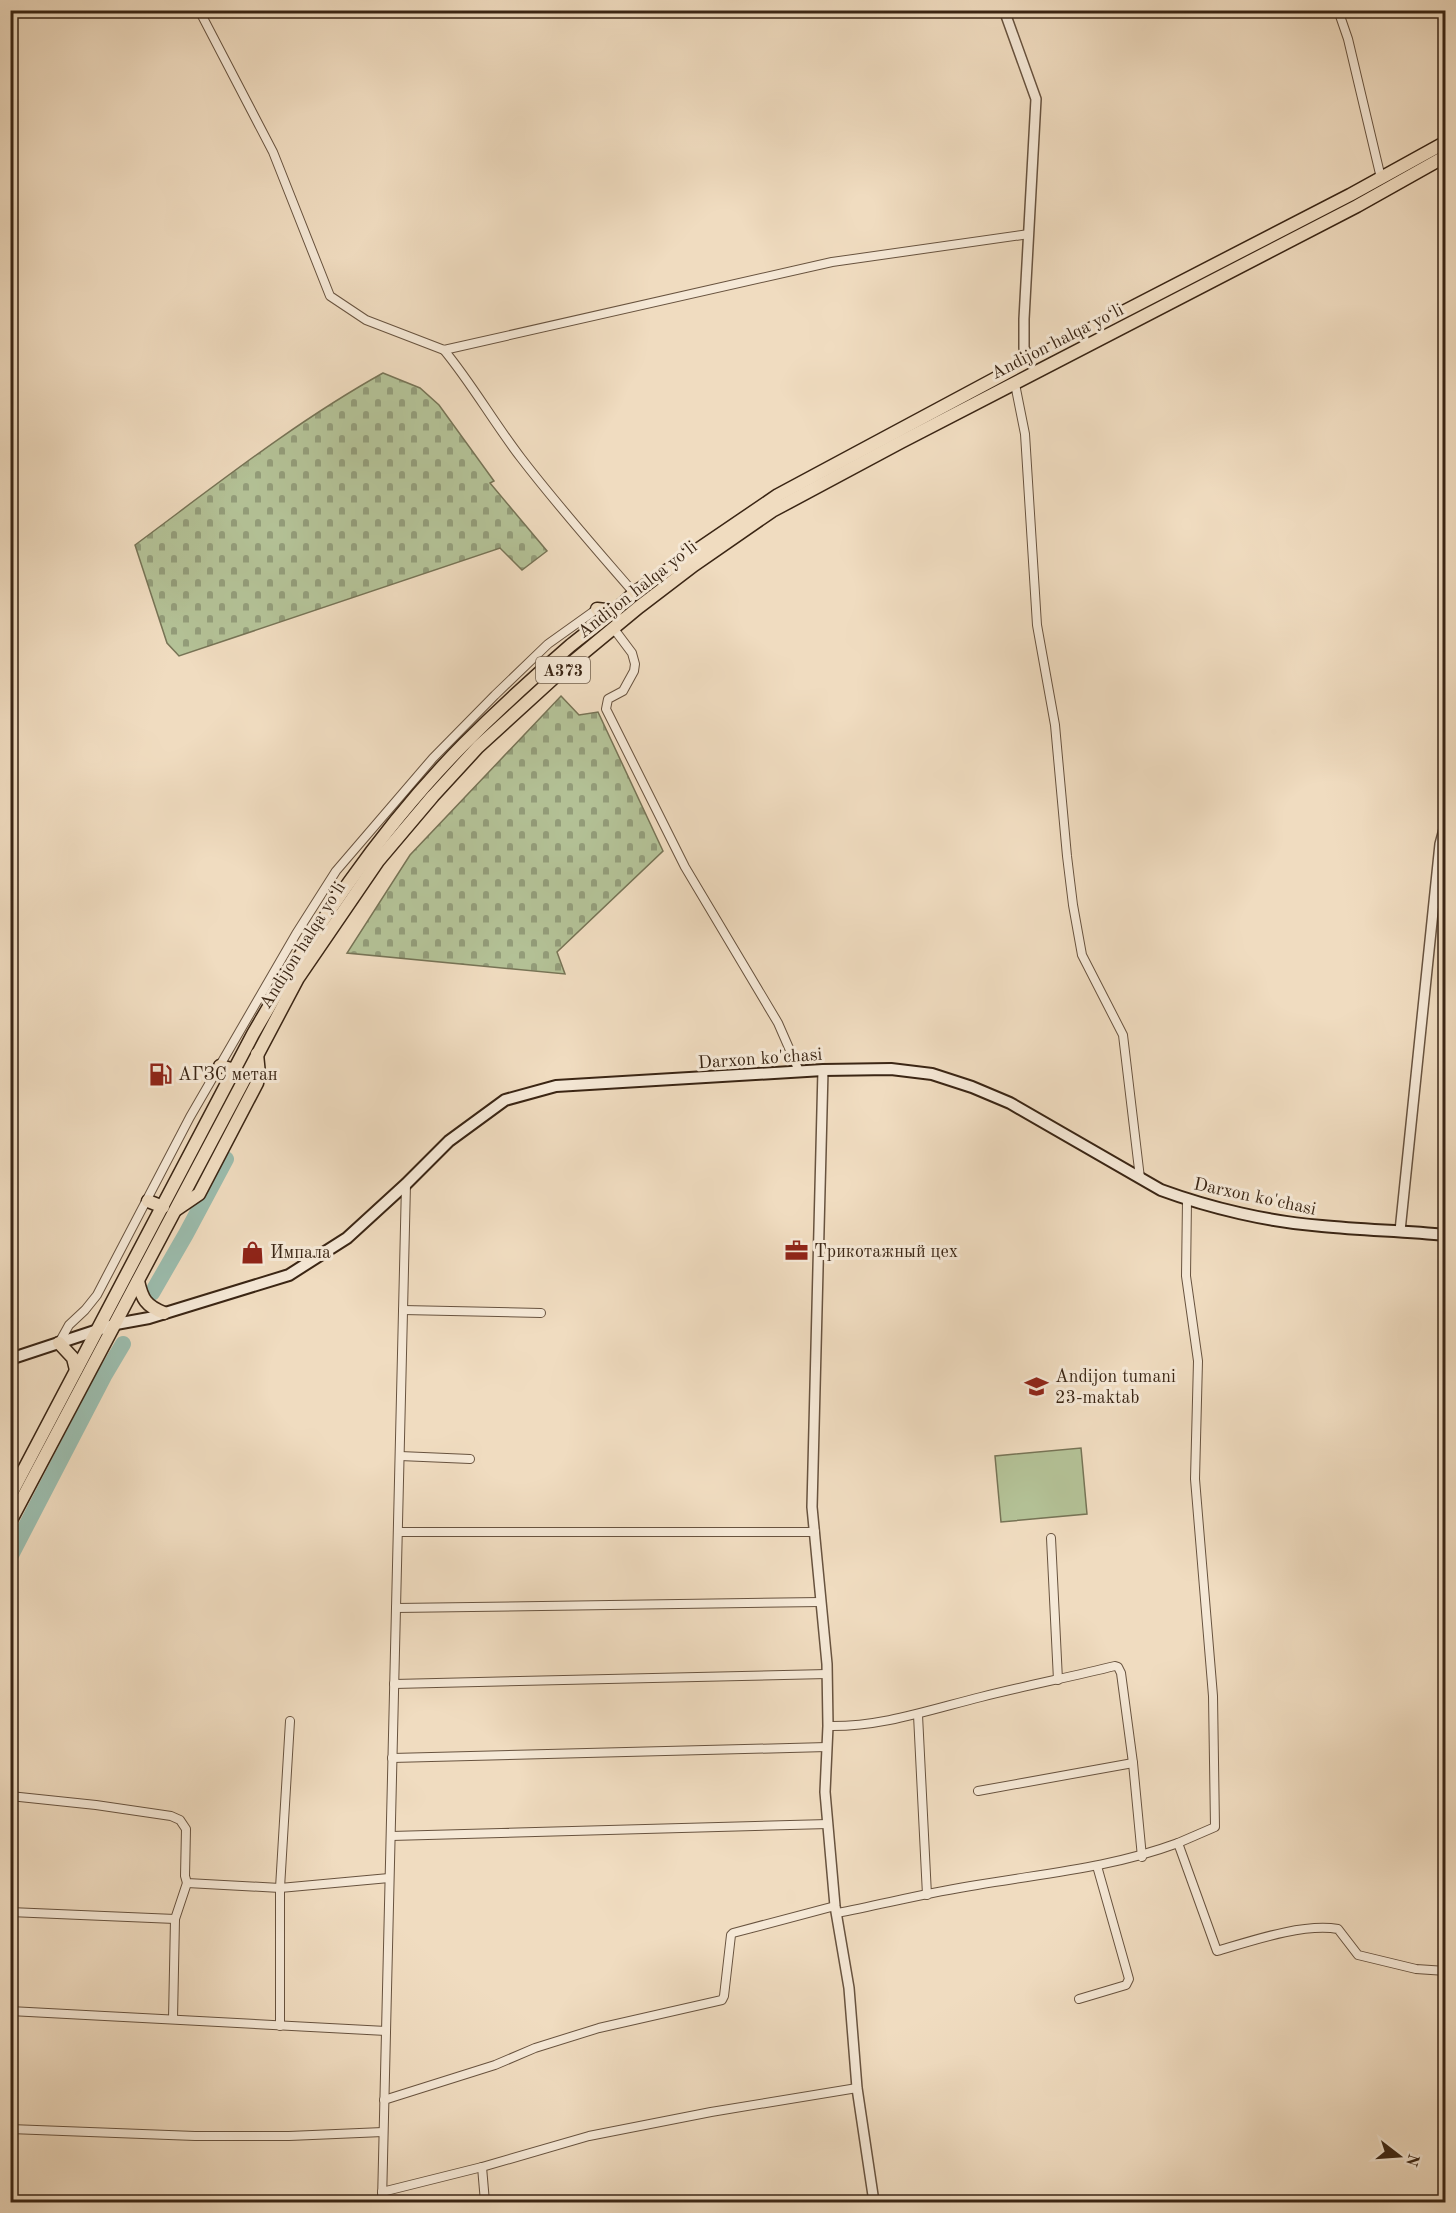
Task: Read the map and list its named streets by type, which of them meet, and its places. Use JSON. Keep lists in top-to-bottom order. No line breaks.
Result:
{"streets":{"highway":["Andijon halqa yo‘li","A373"],"main road":["Darxon ko'chasi"]},"crossings":[["Andijon halqa yo‘li","Darxon ko'chasi"]],"places":{"fuel station":["АГЗС метан"],"office":["Трикотажный цех"],"shop":["Импала"],"school or university":["Andijon tumani 23-maktab"]},"north":"right"}
